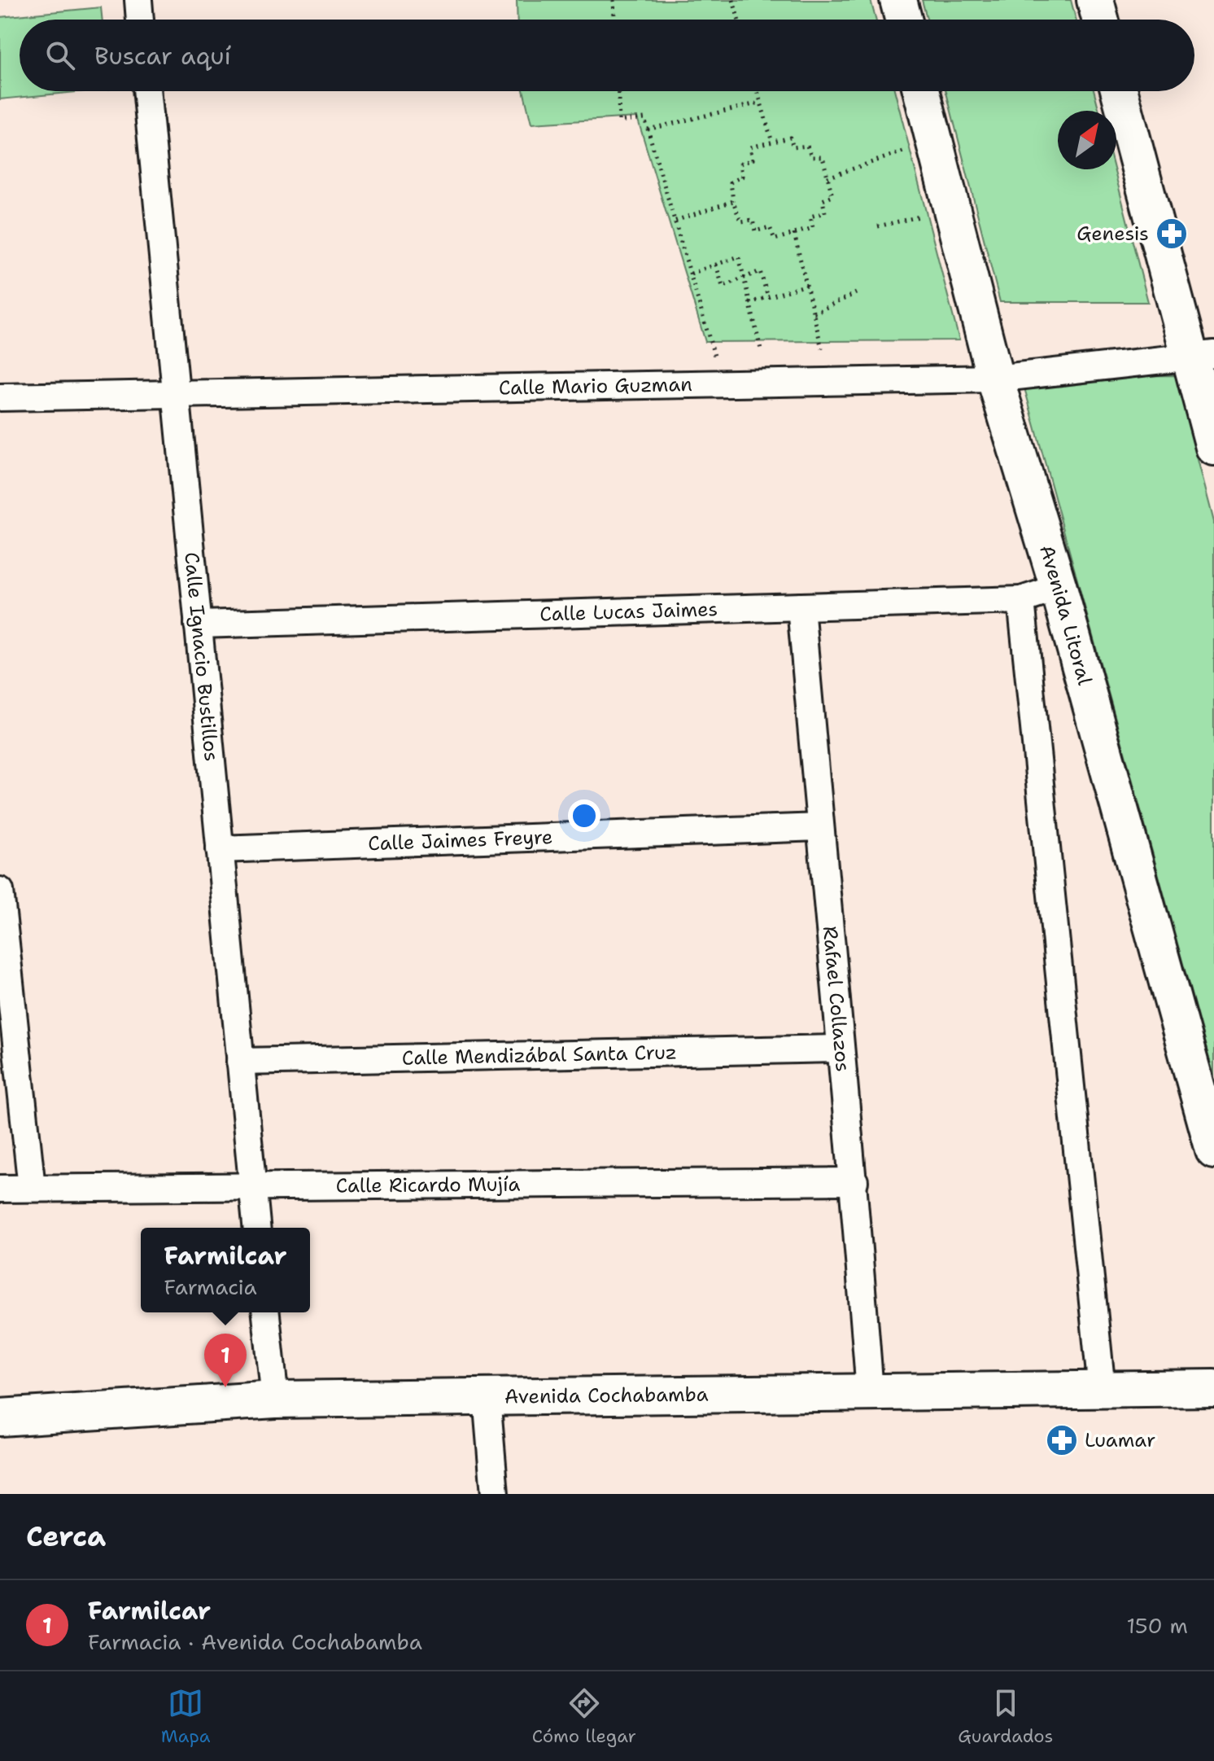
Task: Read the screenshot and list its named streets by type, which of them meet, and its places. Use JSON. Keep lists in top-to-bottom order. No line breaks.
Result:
{"streets":{"main road":["Avenida Litoral","Avenida Cochabamba"],"street":["Calle Mario Guzman","Calle Lucas Jaimes","Calle Ignacio Bustillos","Calle Jaimes Freyre","Rafael Collazos","Calle Mendizábal Santa Cruz","Calle Ricardo Mujía"]},"crossings":[["Calle Mario Guzman","Avenida Litoral"],["Calle Mario Guzman","Calle Ignacio Bustillos"],["Calle Lucas Jaimes","Avenida Litoral"],["Calle Lucas Jaimes","Calle Ignacio Bustillos"],["Calle Lucas Jaimes","Rafael Collazos"],["Calle Ignacio Bustillos","Calle Jaimes Freyre"],["Calle Ignacio Bustillos","Calle Mendizábal Santa Cruz"],["Calle Ignacio Bustillos","Calle Ricardo Mujía"],["Calle Jaimes Freyre","Rafael Collazos"],["Rafael Collazos","Calle Mendizábal Santa Cruz"],["Rafael Collazos","Calle Ricardo Mujía"],["Rafael Collazos","Avenida Cochabamba"]],"places":{"pharmacy":["Genesis","Luamar"]},"north":"top right","page":{"search":"Buscar aquí","popup":["Farmilcar","Farmacia"],"pins":"1","heading":"Cerca","list":[{"mark":"1","name":"Farmilcar","note":"Farmacia · Avenida Cochabamba","value":"150 m"}],"nav":["Mapa","Cómo llegar","Guardados"]}}
